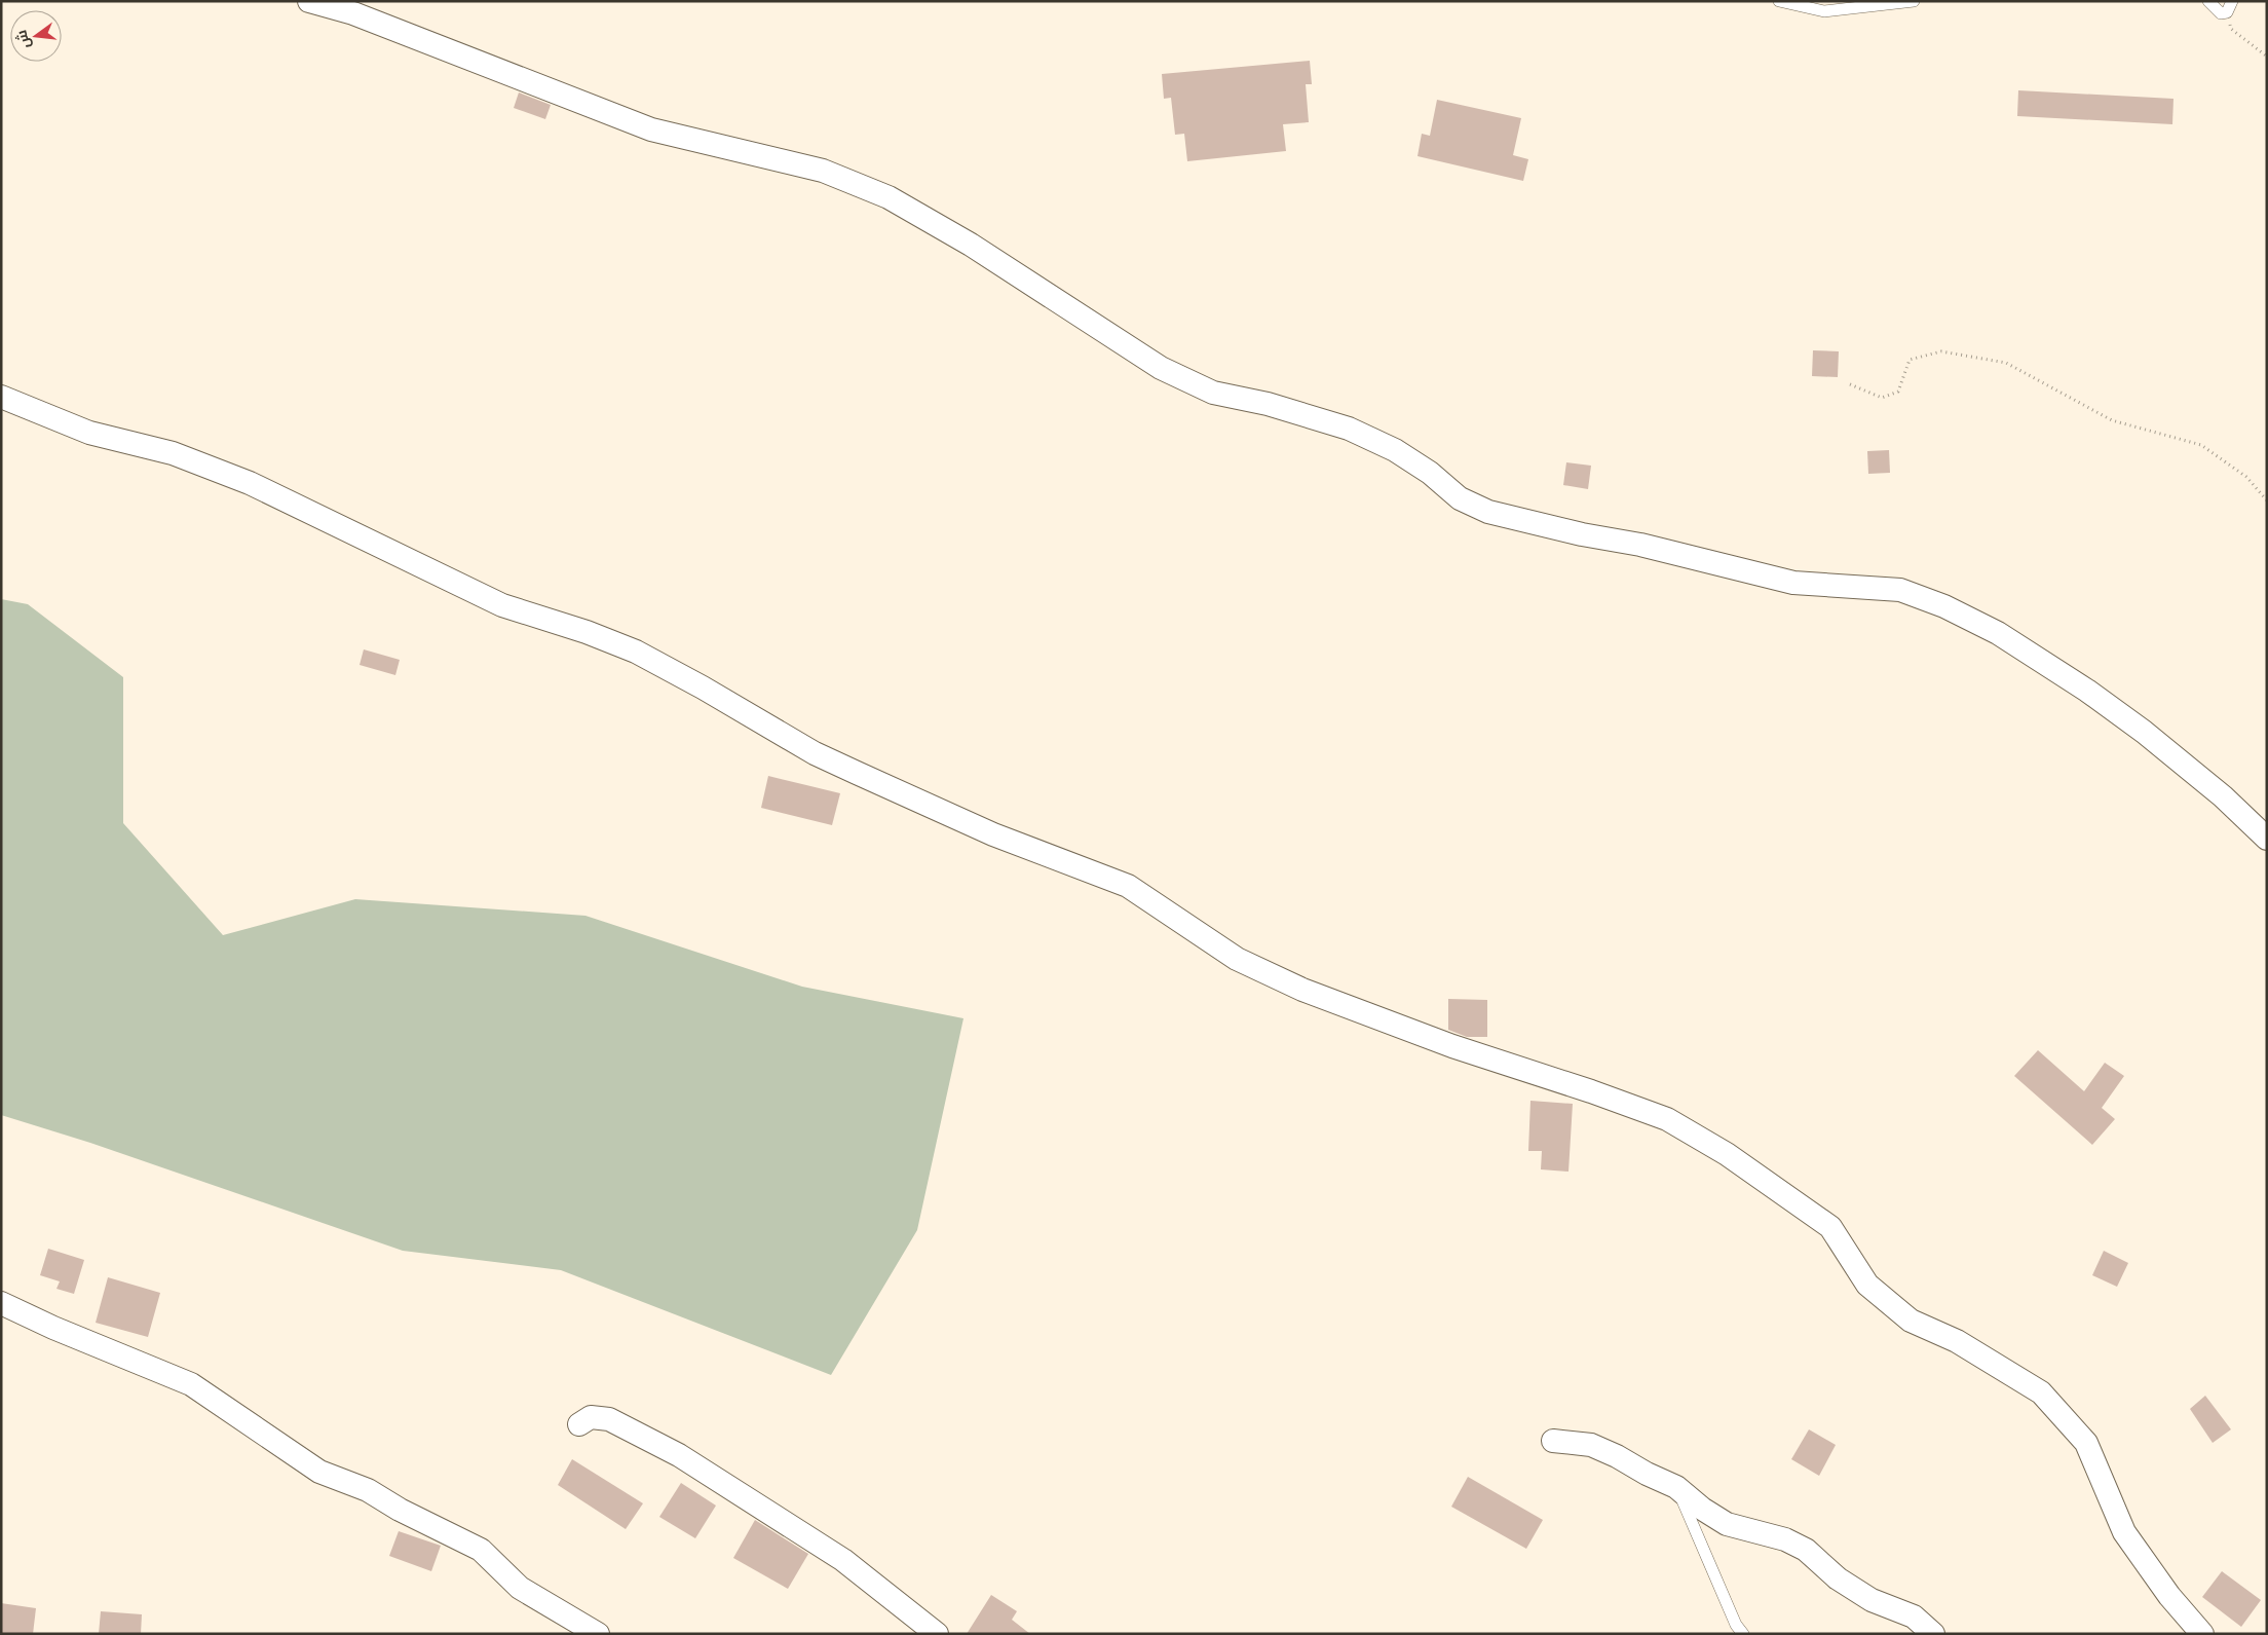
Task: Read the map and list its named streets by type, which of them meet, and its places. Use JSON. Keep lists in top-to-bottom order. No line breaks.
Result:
{"north":"left"}
